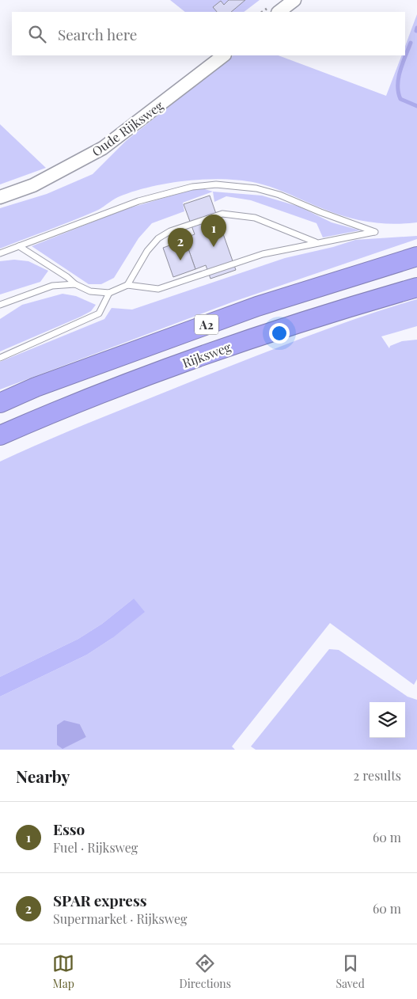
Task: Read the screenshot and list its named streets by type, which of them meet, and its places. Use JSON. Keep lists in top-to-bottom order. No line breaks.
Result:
{"streets":{"highway":["A2","Rijksweg"],"street":["Oude Rijksweg"]},"page":{"search":"Search here","pins":["1","2"],"heading":["Nearby","2 results"],"list":[{"mark":"1","name":"Esso","note":"Fuel · Rijksweg","value":"60 m"},{"mark":"2","name":"SPAR express","note":"Supermarket · Rijksweg","value":"60 m"}],"nav":["Map","Directions","Saved"]}}
